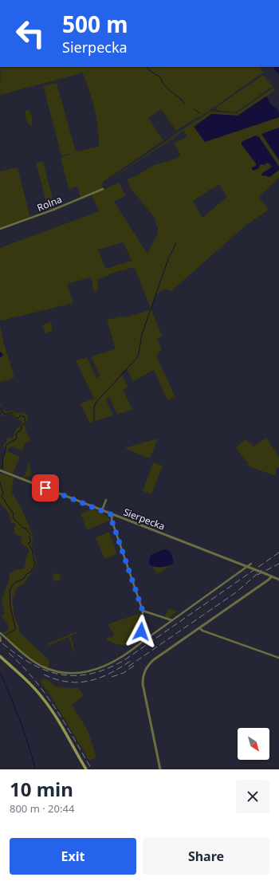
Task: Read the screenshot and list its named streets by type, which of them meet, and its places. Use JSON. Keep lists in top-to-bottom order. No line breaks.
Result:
{"streets":{"street":["Rolna","Sierpecka"]},"north":"bottom right","page":{"turn":["500 m","Sierpecka"],"heading":["10 min","800 m · 20:44"],"buttons":["Exit","Share"]}}
